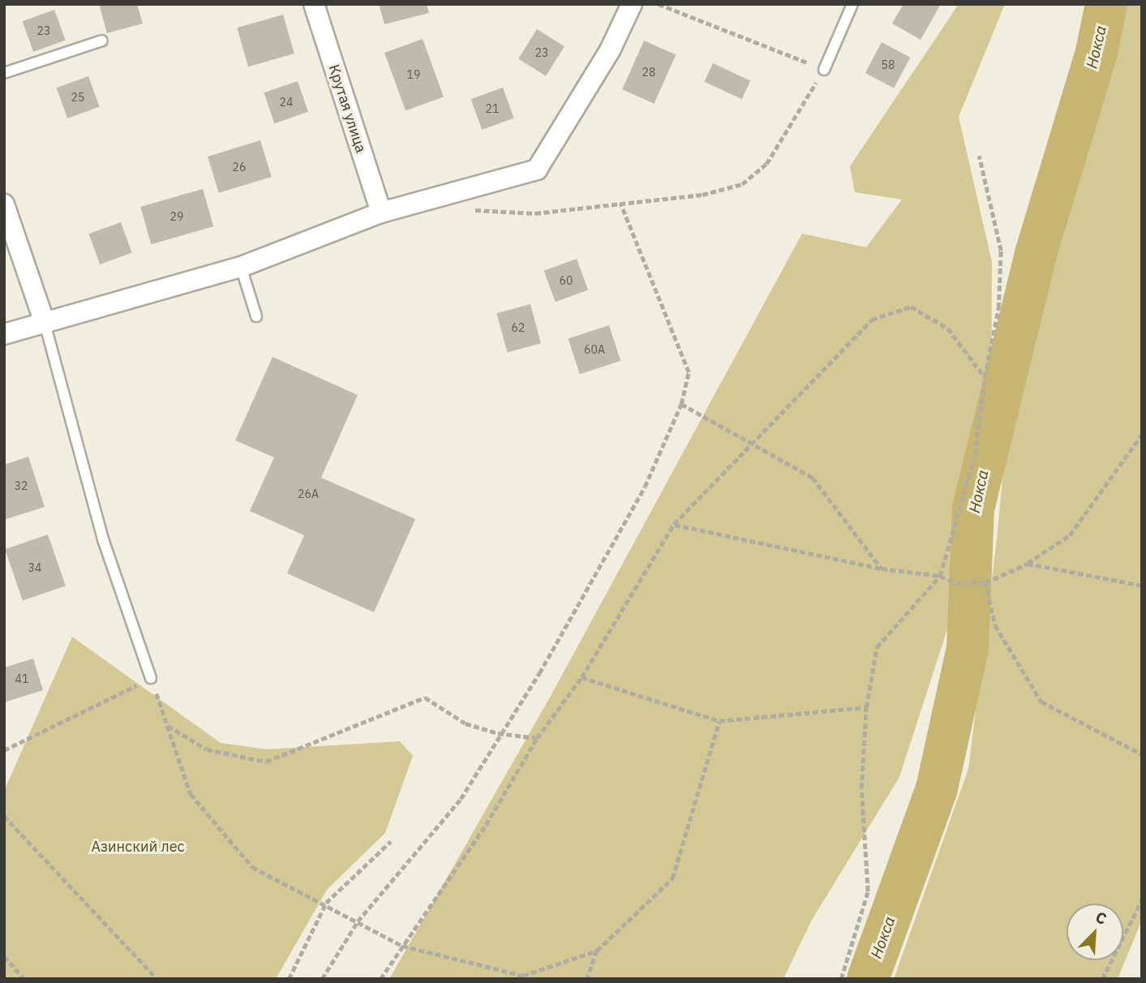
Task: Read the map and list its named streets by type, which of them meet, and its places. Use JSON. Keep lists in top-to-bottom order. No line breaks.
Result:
{"streets":{"street":["Крутая улица"]},"water":["Нокса"],"parks":["Азинский лес"],"house_numbers":["23","23","58","28","19","25","24","21","26","29","60","62","60А","32","26А","34","41"],"north":"top right"}
